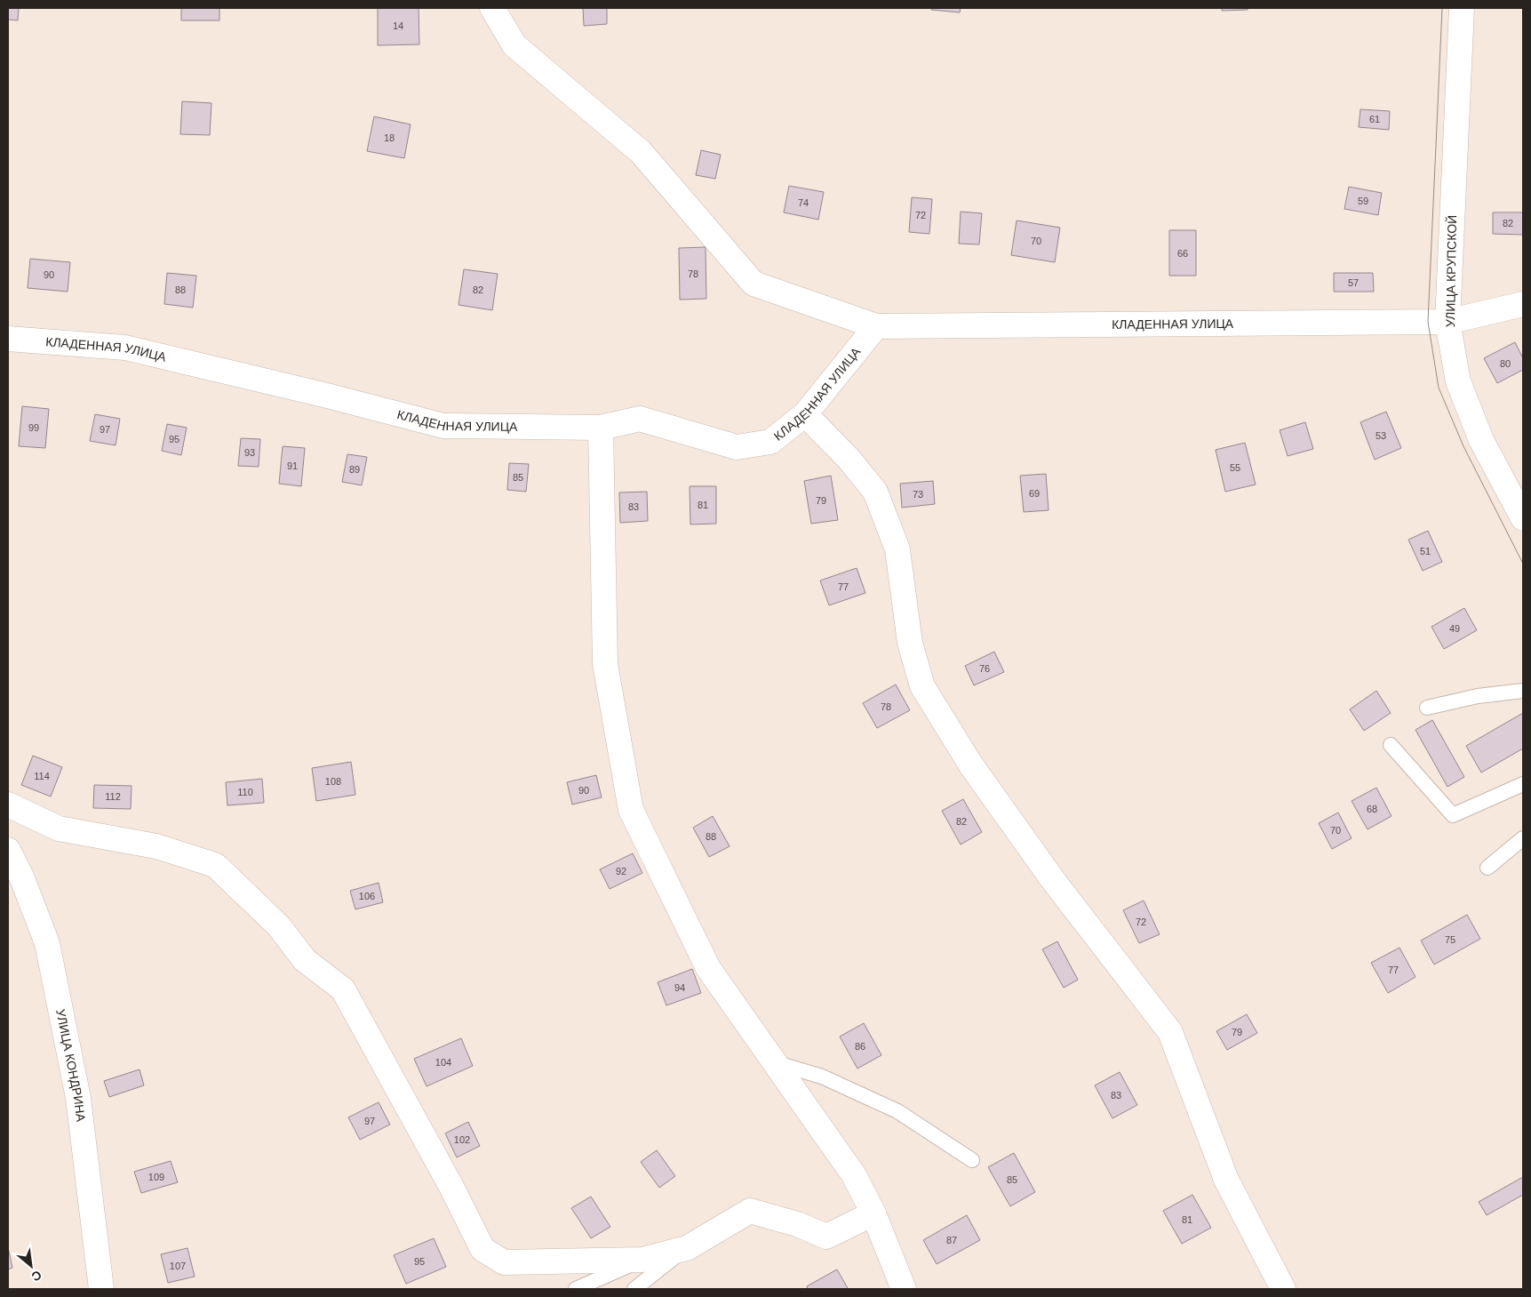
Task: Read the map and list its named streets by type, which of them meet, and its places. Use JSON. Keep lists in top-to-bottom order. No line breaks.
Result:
{"streets":{"street":["УЛИЦА КРУПСКОЙ","КЛАДЕННАЯ УЛИЦА","УЛИЦА КОНДРИНА"]},"crossings":[["УЛИЦА КРУПСКОЙ","КЛАДЕННАЯ УЛИЦА"]],"house_numbers":["14","61","18","59","74","72","82","70","66","78","90","57","88","82","80","99","97","53","95","93","91","55","89","85","69","73","79","81","83","51","77","49","76","78","114","108","90","110","112","68","82","70","88","92","106","72","75","77","94","79","86","104","83","97","102","109","85","81","87","95","107"],"north":"bottom right"}
